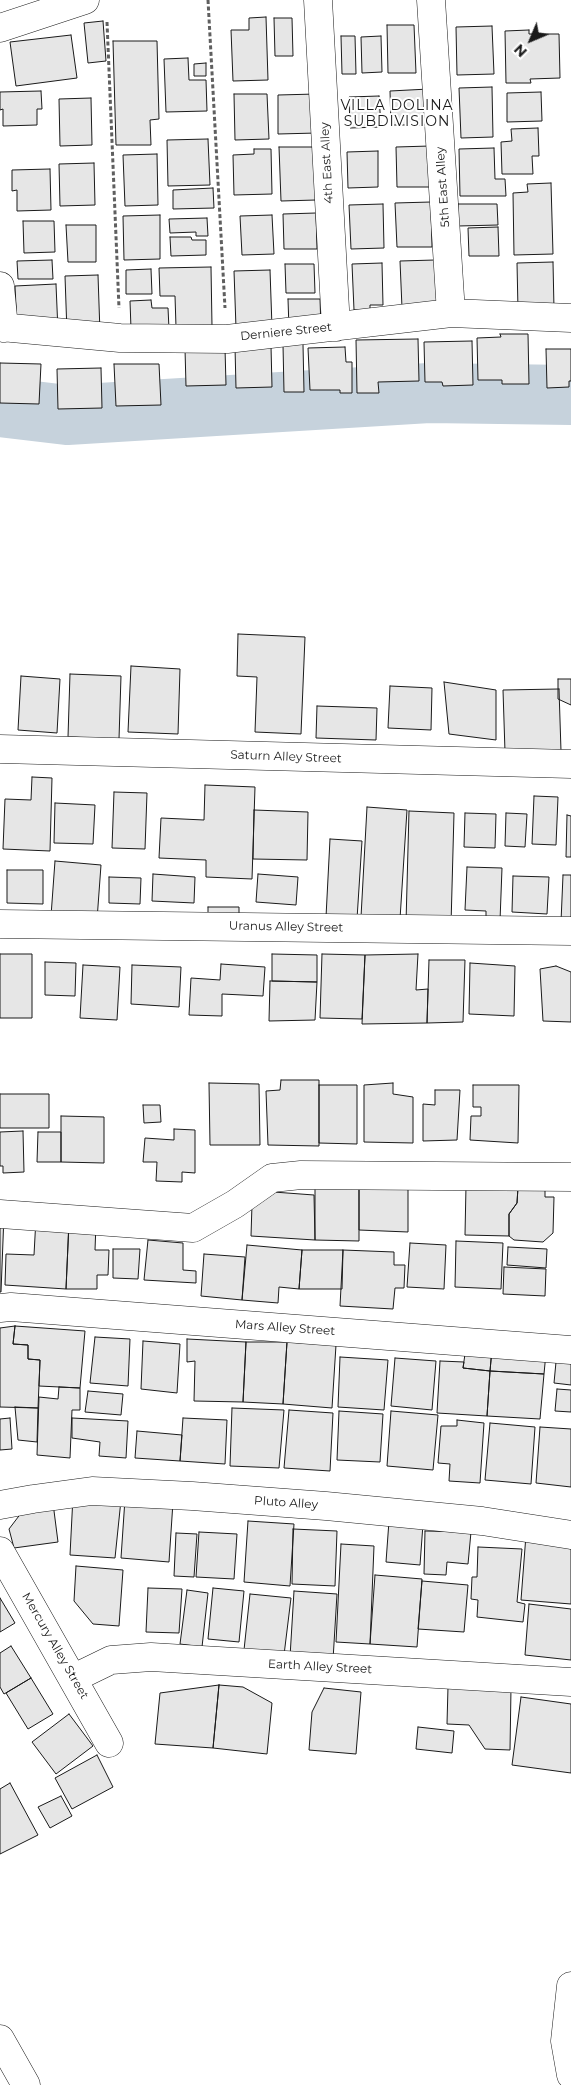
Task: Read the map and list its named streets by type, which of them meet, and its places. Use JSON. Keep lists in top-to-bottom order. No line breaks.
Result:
{"streets":{"street":["4th East Alley","5th East Alley","Derniere Street","Saturn Alley Street","Uranus Alley Street","Mars Alley Street","Pluto Alley","Mercury Alley Street","Earth Alley Street"]},"crossings":[["4th East Alley","Derniere Street"],["5th East Alley","Derniere Street"],["Mercury Alley Street","Earth Alley Street"]],"districts":["VILLA DOLINA SUBDIVISION"],"north":"bottom left"}
